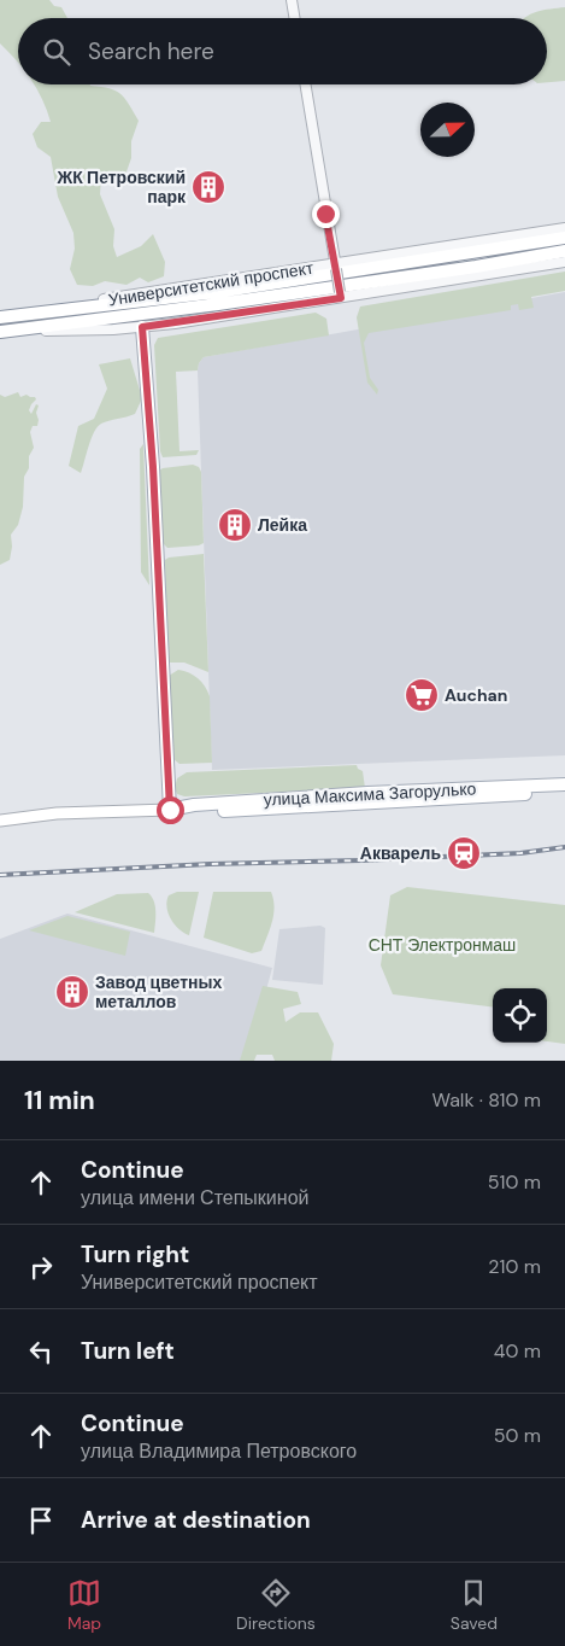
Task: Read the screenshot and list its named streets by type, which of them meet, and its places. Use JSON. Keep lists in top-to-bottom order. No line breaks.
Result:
{"streets":{"main road":["Университетский проспект","улица Максима Загорулько"]},"parks":["СНТ Электронмаш"],"places":{"building":["ЖК Петровский парк","Лейка","Завод цветных металлов"],"supermarket":["Auchan"],"station":["Акварель"]},"north":"right","page":{"search":"Search here","heading":["11 min","Walk · 810 m"],"list":[["Continue","улица имени Степыкиной","510 m"],["Turn right","Университетский проспект","210 m"],["Turn left","40 m"],["Continue","улица Владимира Петровского","50 m"],"Arrive at destination"],"nav":["Map","Directions","Saved"]}}
